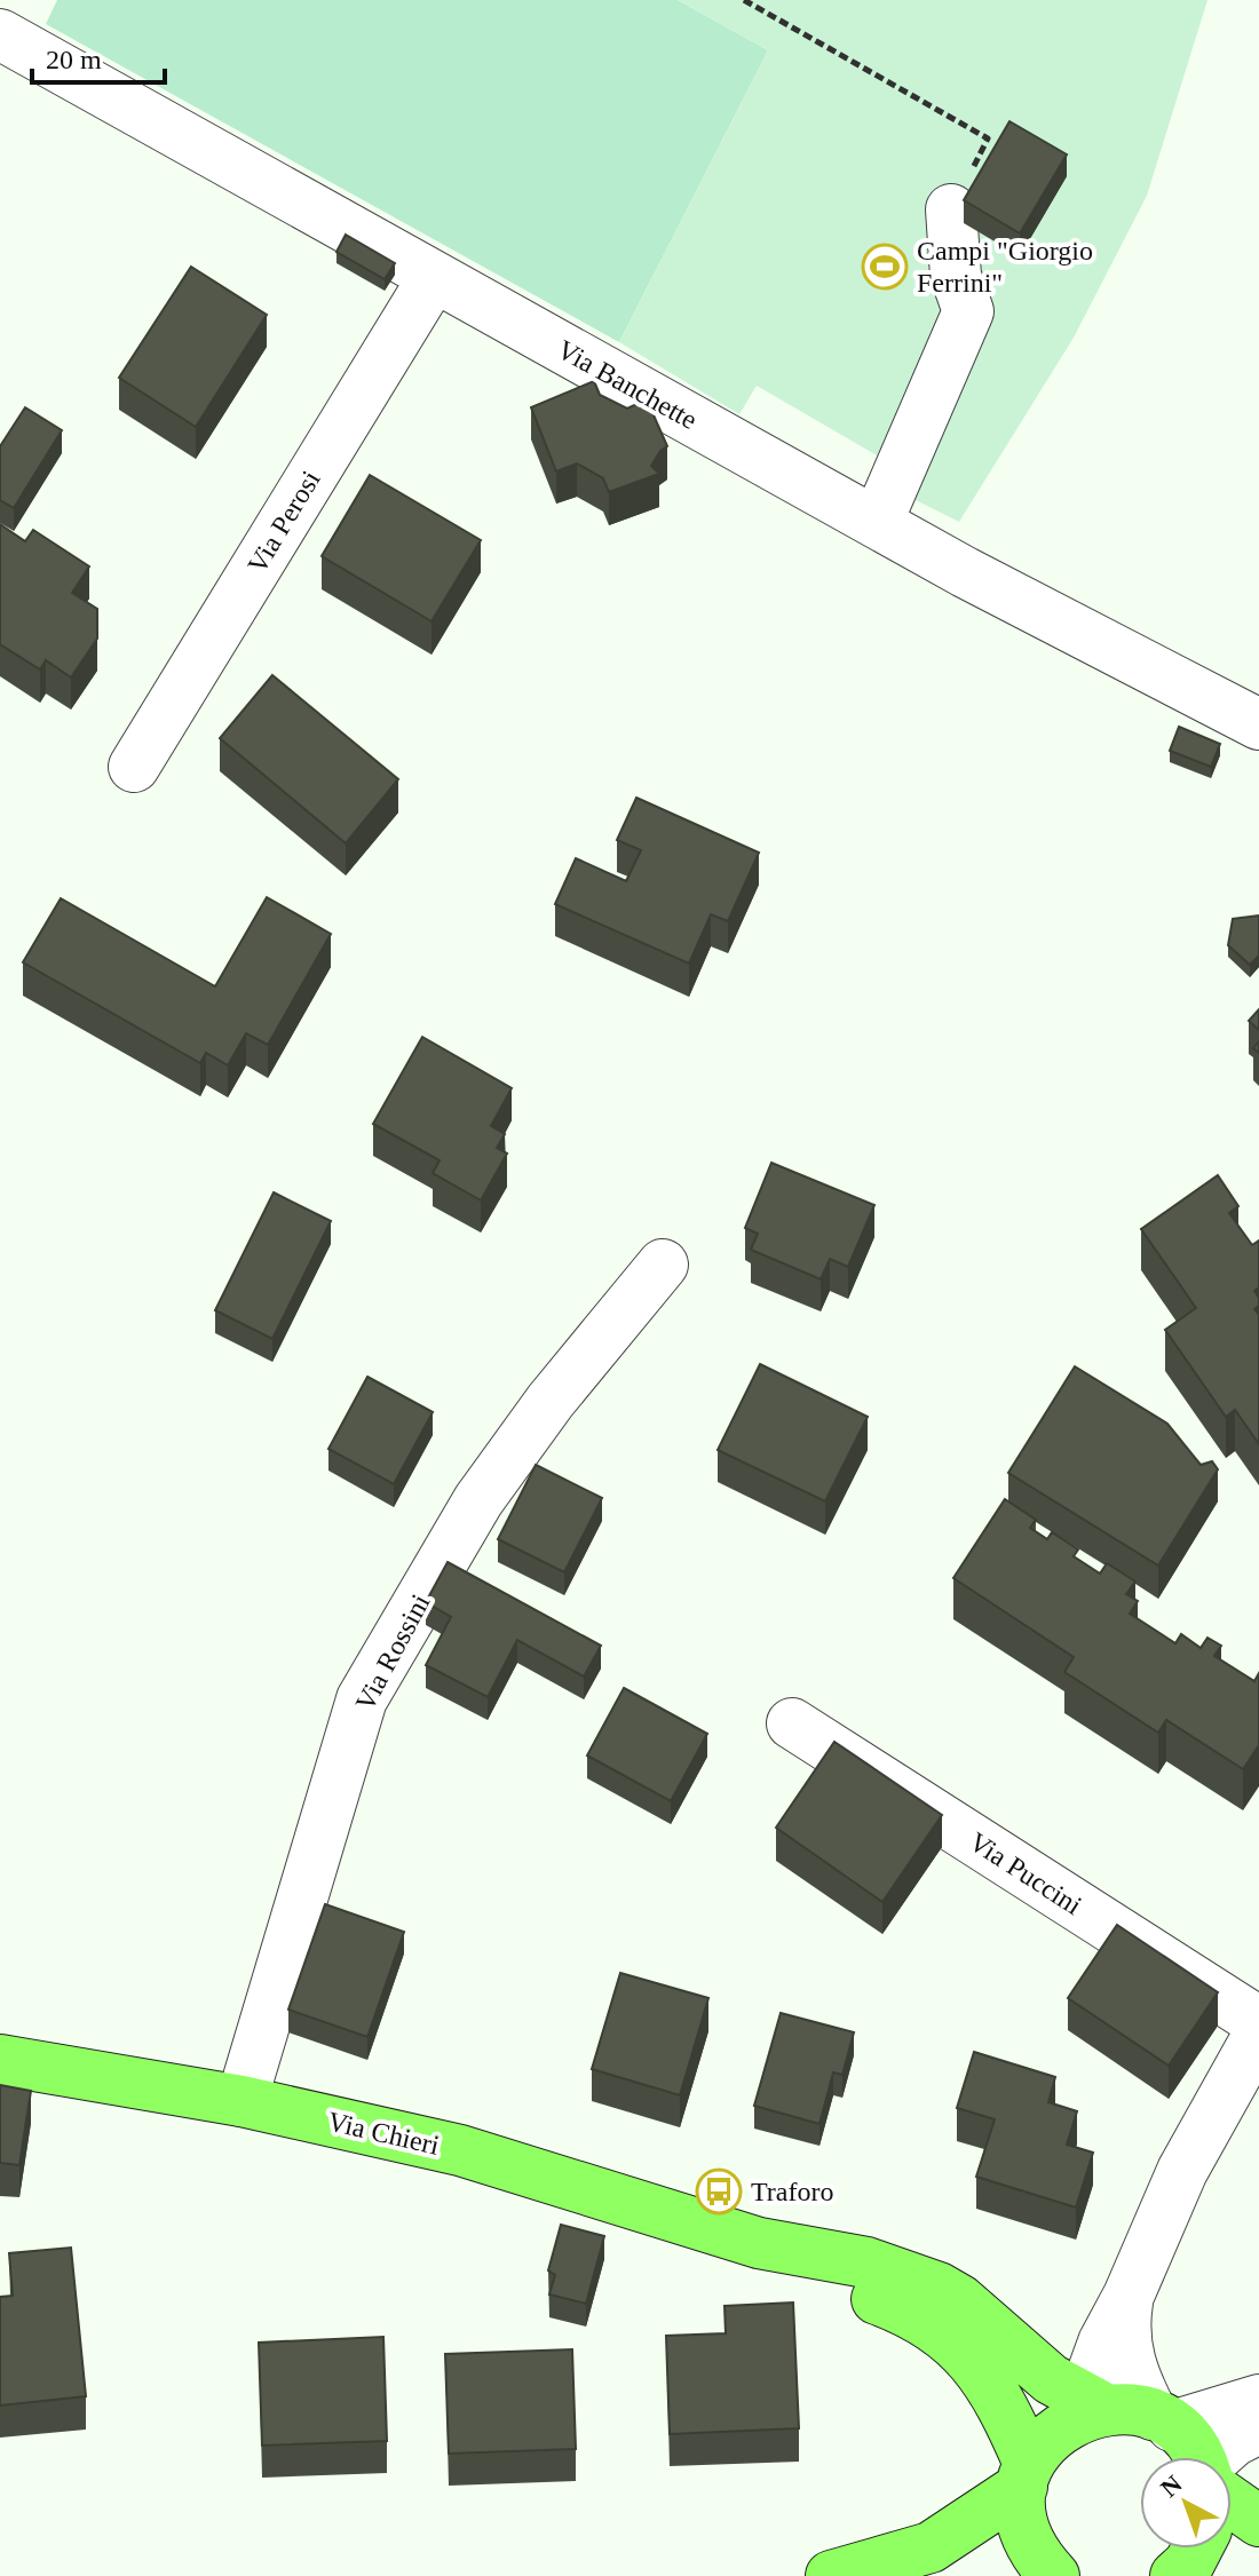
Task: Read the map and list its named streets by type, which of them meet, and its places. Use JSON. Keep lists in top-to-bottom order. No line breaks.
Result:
{"streets":{"main road":["Via Chieri"],"street":["Via Banchette","Via Perosi","Via Rossini","Via Puccini"]},"crossings":[["Via Banchette","Via Perosi"],["Via Rossini","Via Chieri"]],"places":{"sports":["Campi \"Giorgio Ferrini\""],"bus stop":["Traforo"]},"scale_bar":"20 m","north":"top left"}
